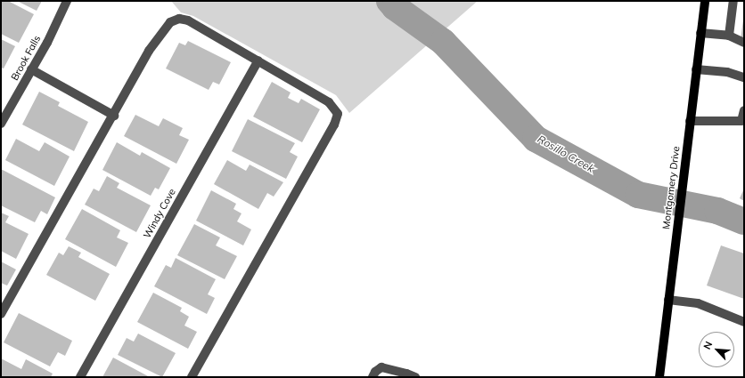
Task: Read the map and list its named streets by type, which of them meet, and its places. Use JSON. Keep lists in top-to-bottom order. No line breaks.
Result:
{"streets":{"main road":["Montgomery Drive"],"street":["Brook Falls","Windy Cove"]},"water":["Rosillo Creek"],"north":"top left"}
